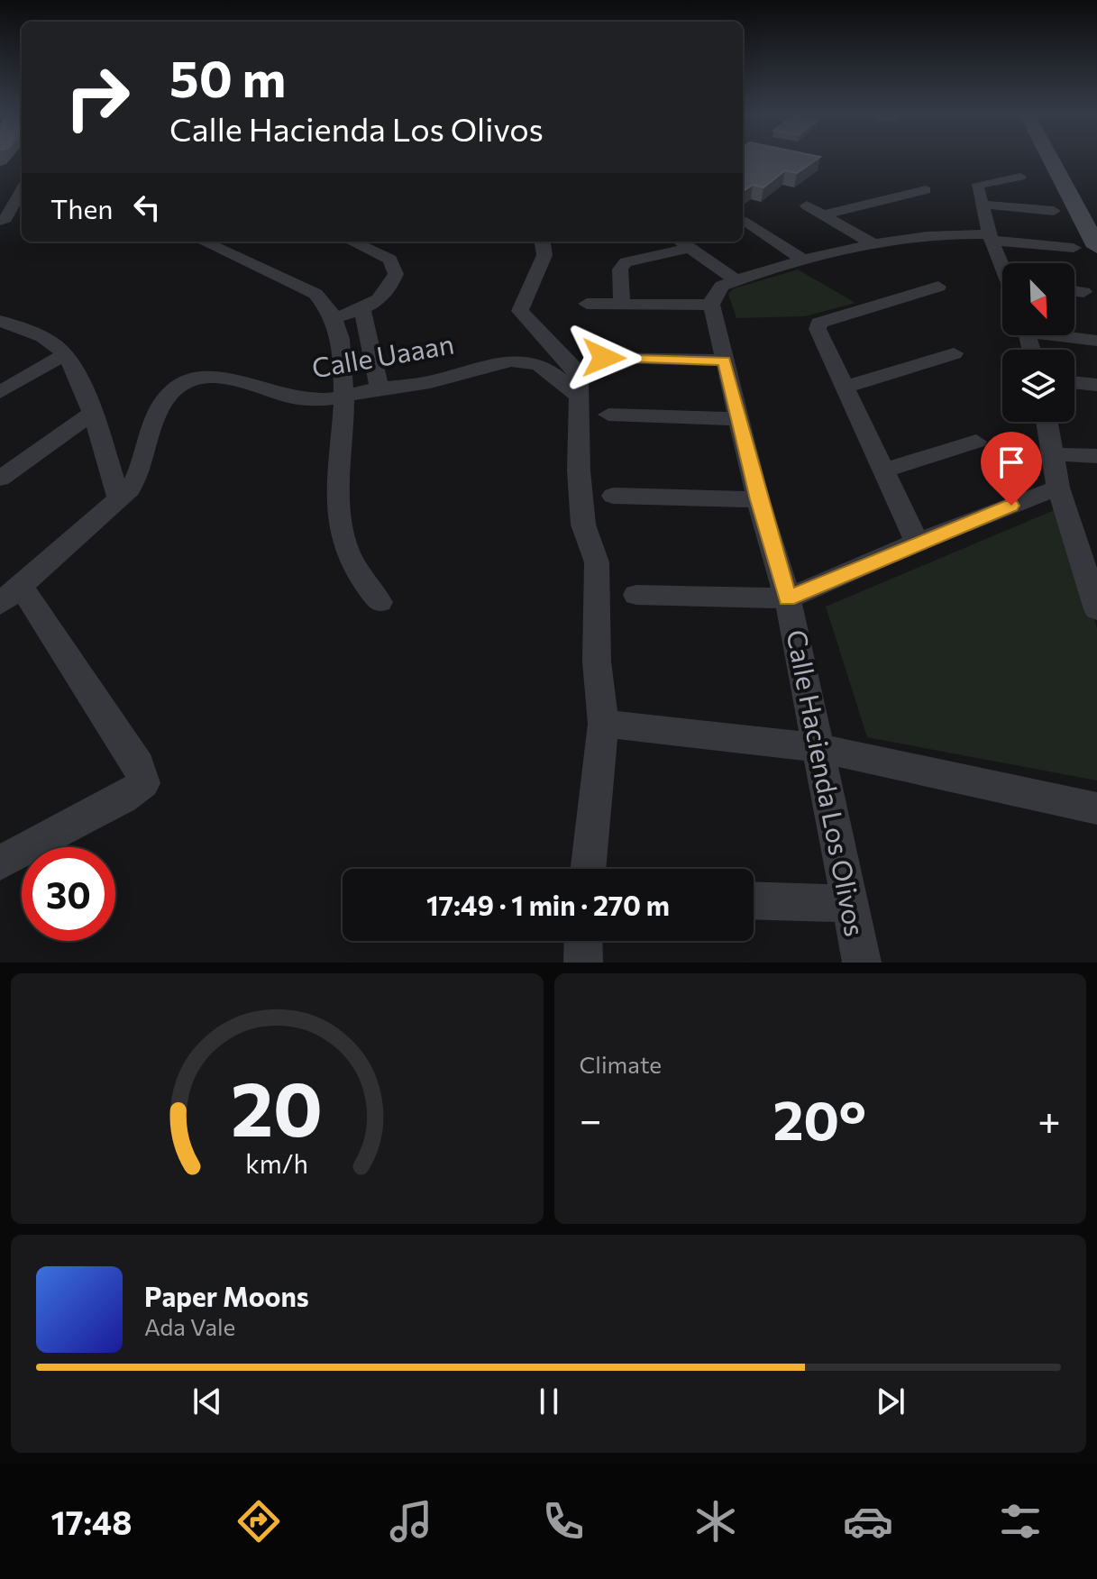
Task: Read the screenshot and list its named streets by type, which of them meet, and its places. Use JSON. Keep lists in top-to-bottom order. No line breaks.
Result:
{"streets":{"street":["Calle Uaaan","Calle Hacienda Los Olivos"]},"north":"bottom right","page":{"turn":["50 m","Calle Hacienda Los Olivos"],"then":"Then","limit":"30","trip":"17:49 · 1 min · 270 m","tile":"Climate","heat":["−","20°","+"],"song":["Paper Moons","Ada Vale"],"tabs":"17:48","gauge":["20","km/h"]}}
